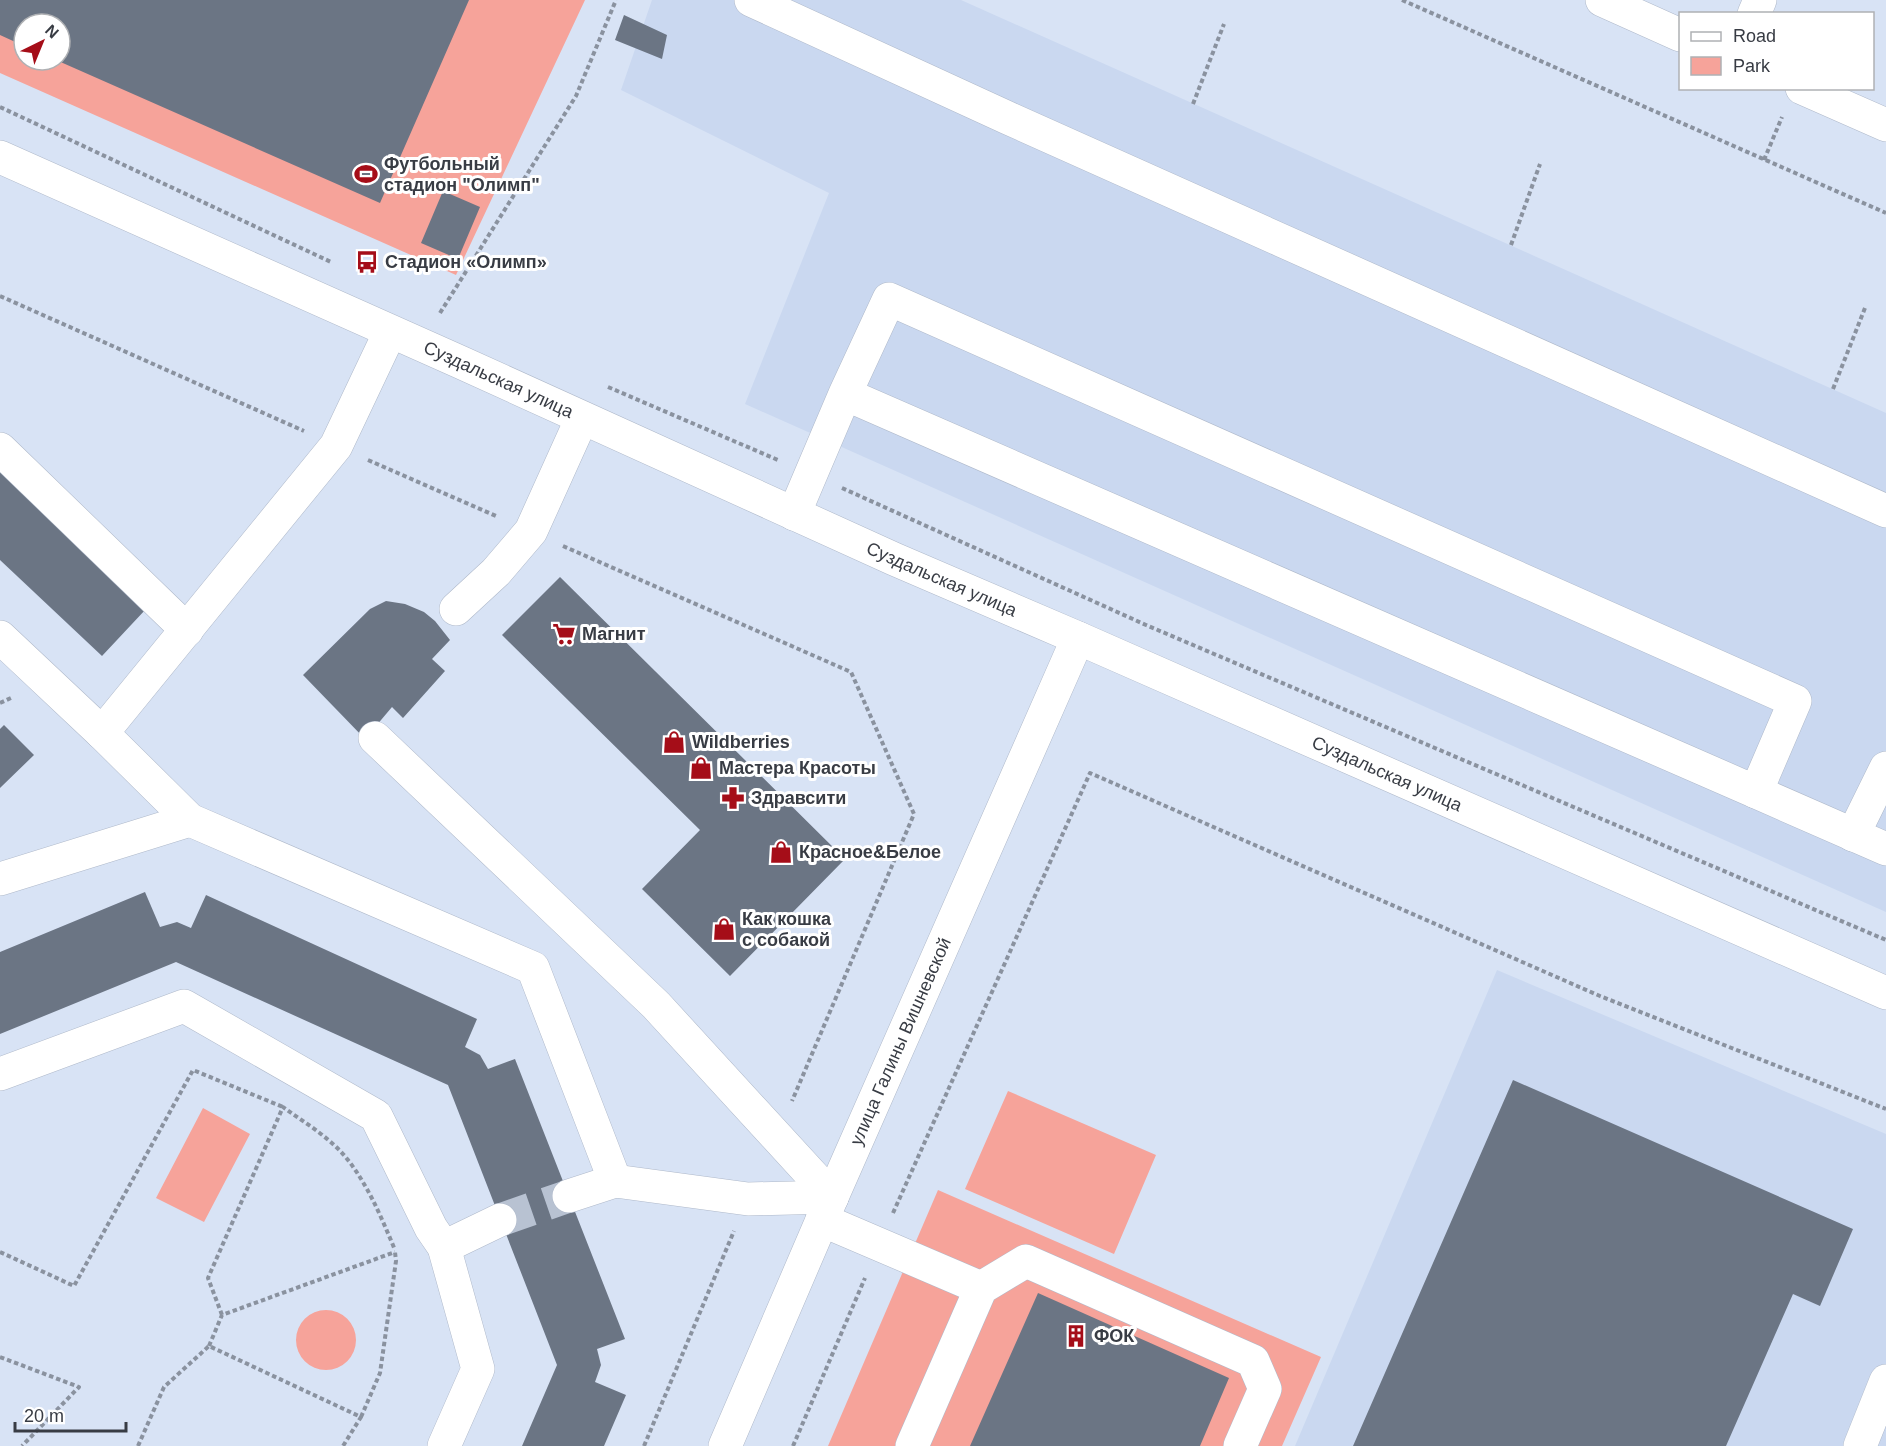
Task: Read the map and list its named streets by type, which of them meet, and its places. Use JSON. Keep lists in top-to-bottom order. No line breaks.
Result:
{"streets":{"street":["Суздальская улица","улица Галины Вишневской"]},"crossings":[["Суздальская улица","улица Галины Вишневской"]],"places":{"sports":["Футбольный стадион \"Олимп\""],"bus stop":["Стадион «Олимп»"],"supermarket":["Магнит"],"shop":["Wildberries","Мастера Красоты","Красное&Белое","Как кошка с собакой"],"pharmacy":["Здравсити"],"building":["ФОК"]},"legend":["Road","Park"],"scale_bar":"20 m","north":"top right"}
